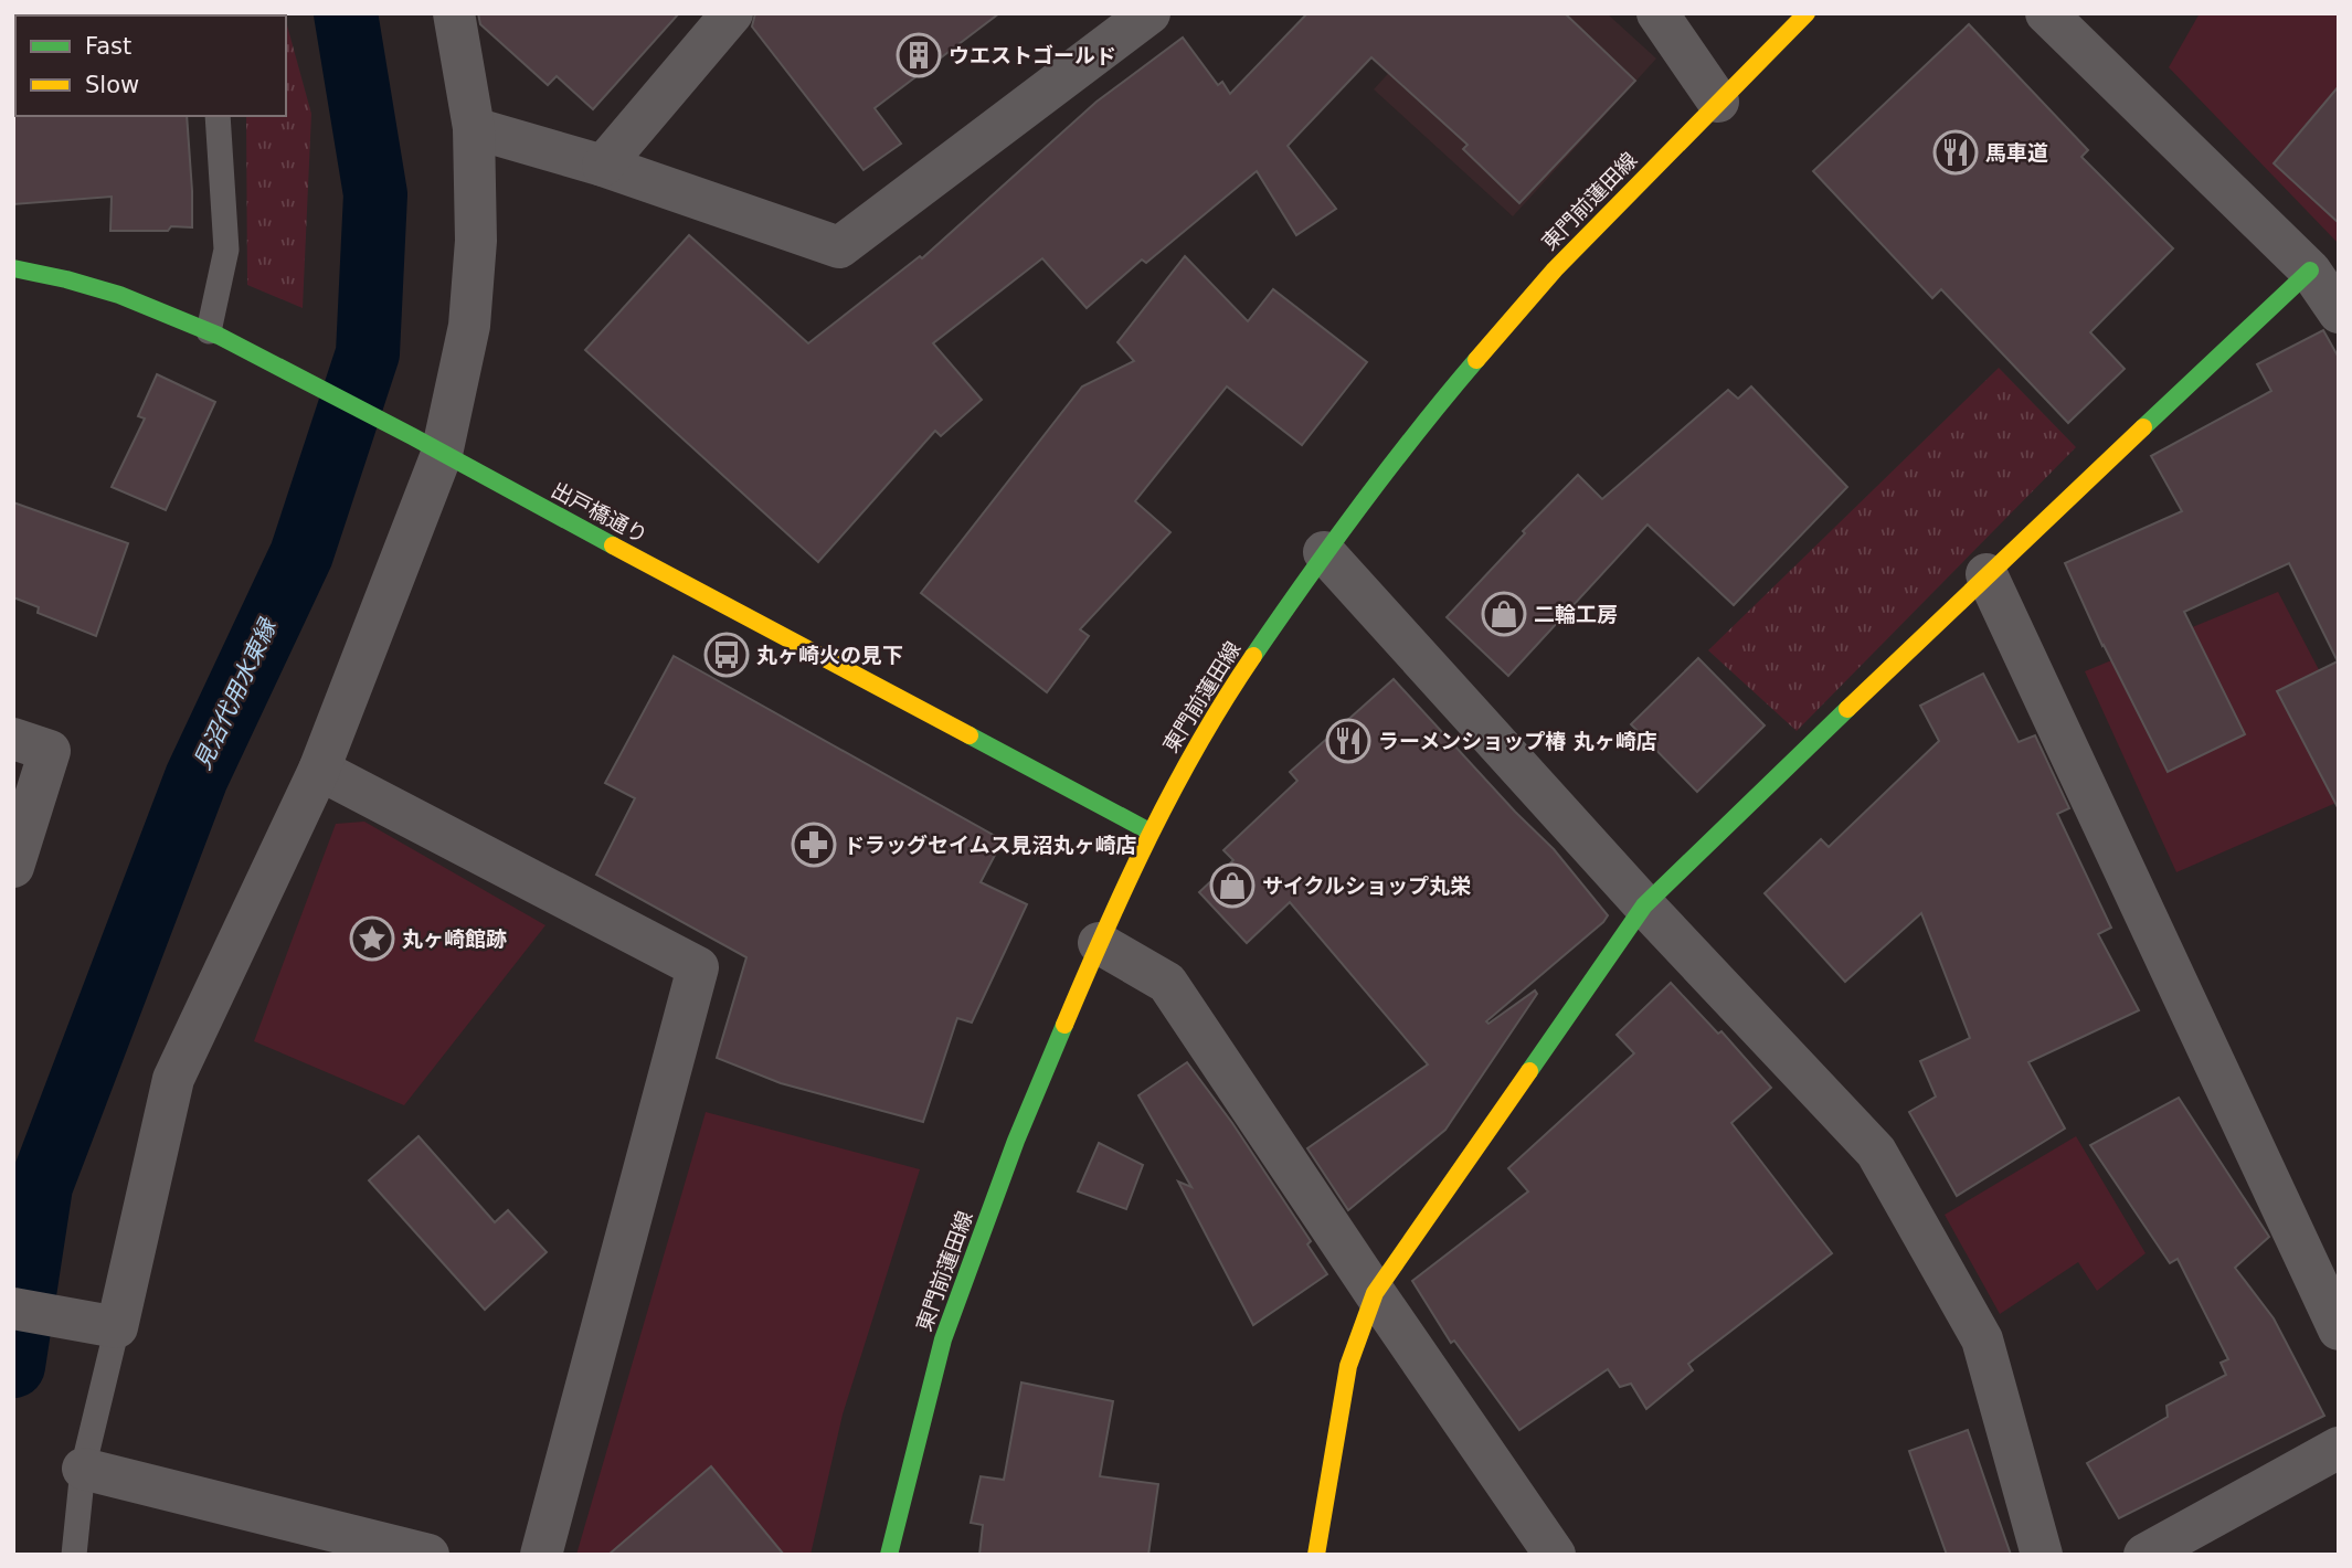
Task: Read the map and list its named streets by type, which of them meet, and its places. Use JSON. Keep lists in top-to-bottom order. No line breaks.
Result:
{"streets":{"street":["東門前蓮田線","出戸橋通り"]},"crossings":[["東門前蓮田線","出戸橋通り"]],"water":["見沼代用水東縁"],"places":{"building":["ウエストゴールド"],"restaurant":["馬車道","ラーメンショップ椿 丸ヶ崎店"],"shop":["二輪工房","サイクルショップ丸栄"],"bus stop":["丸ヶ崎火の見下"],"pharmacy":["ドラッグセイムス見沼丸ヶ崎店"],"place":["丸ヶ崎館跡"]},"legend":["Fast","Slow"]}
